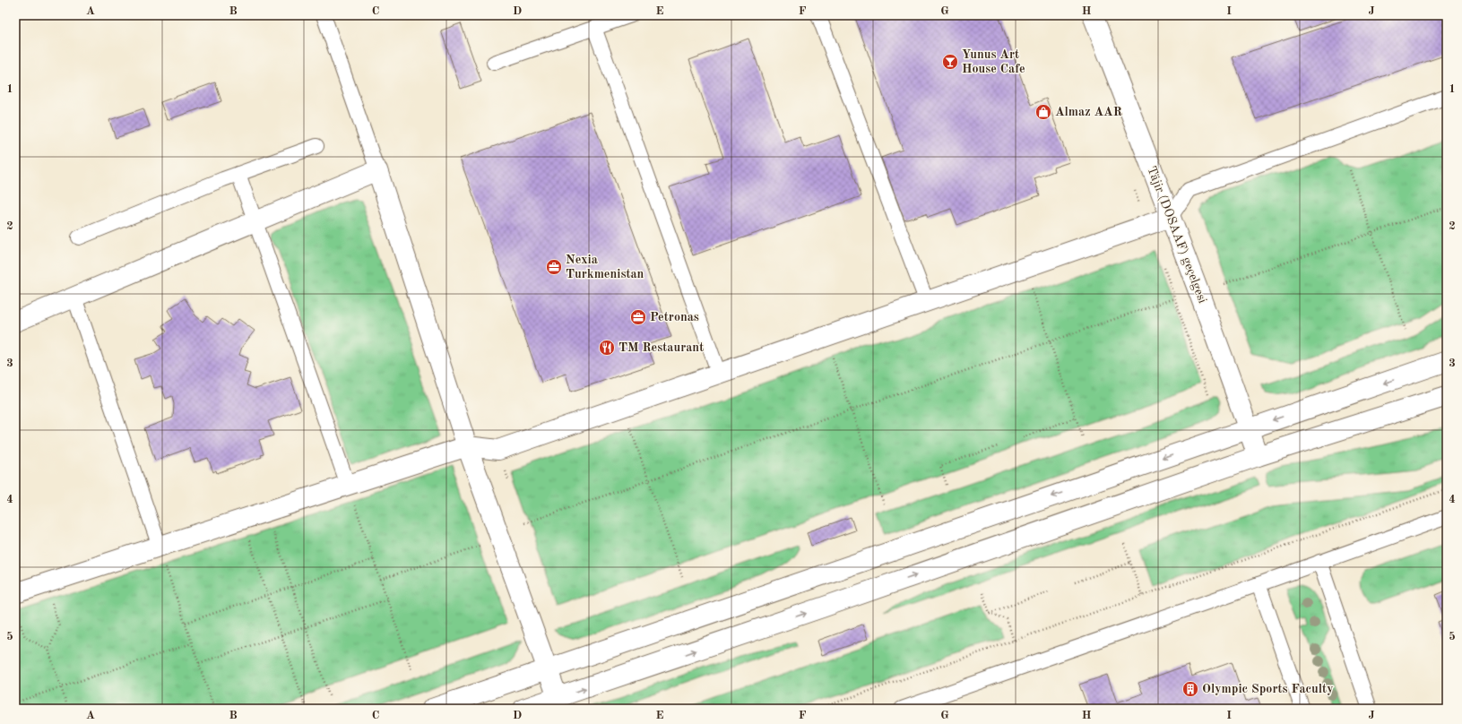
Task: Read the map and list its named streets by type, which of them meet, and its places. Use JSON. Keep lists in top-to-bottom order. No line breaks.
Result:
{"streets":{"street":["Täjir (DOSAAF) geçelgesi"]},"places":{"bar":["Yunus Art House Cafe"],"shop":["Almaz AAR"],"office":["Nexia Turkmenistan","Petronas"],"restaurant":["TM Restaurant"],"building":["Olympic Sports Faculty"]},"grid":{"columns":["A","B","C","D","E","F","G","H","I","J"],"rows":["1","2","3","4","5"]}}
